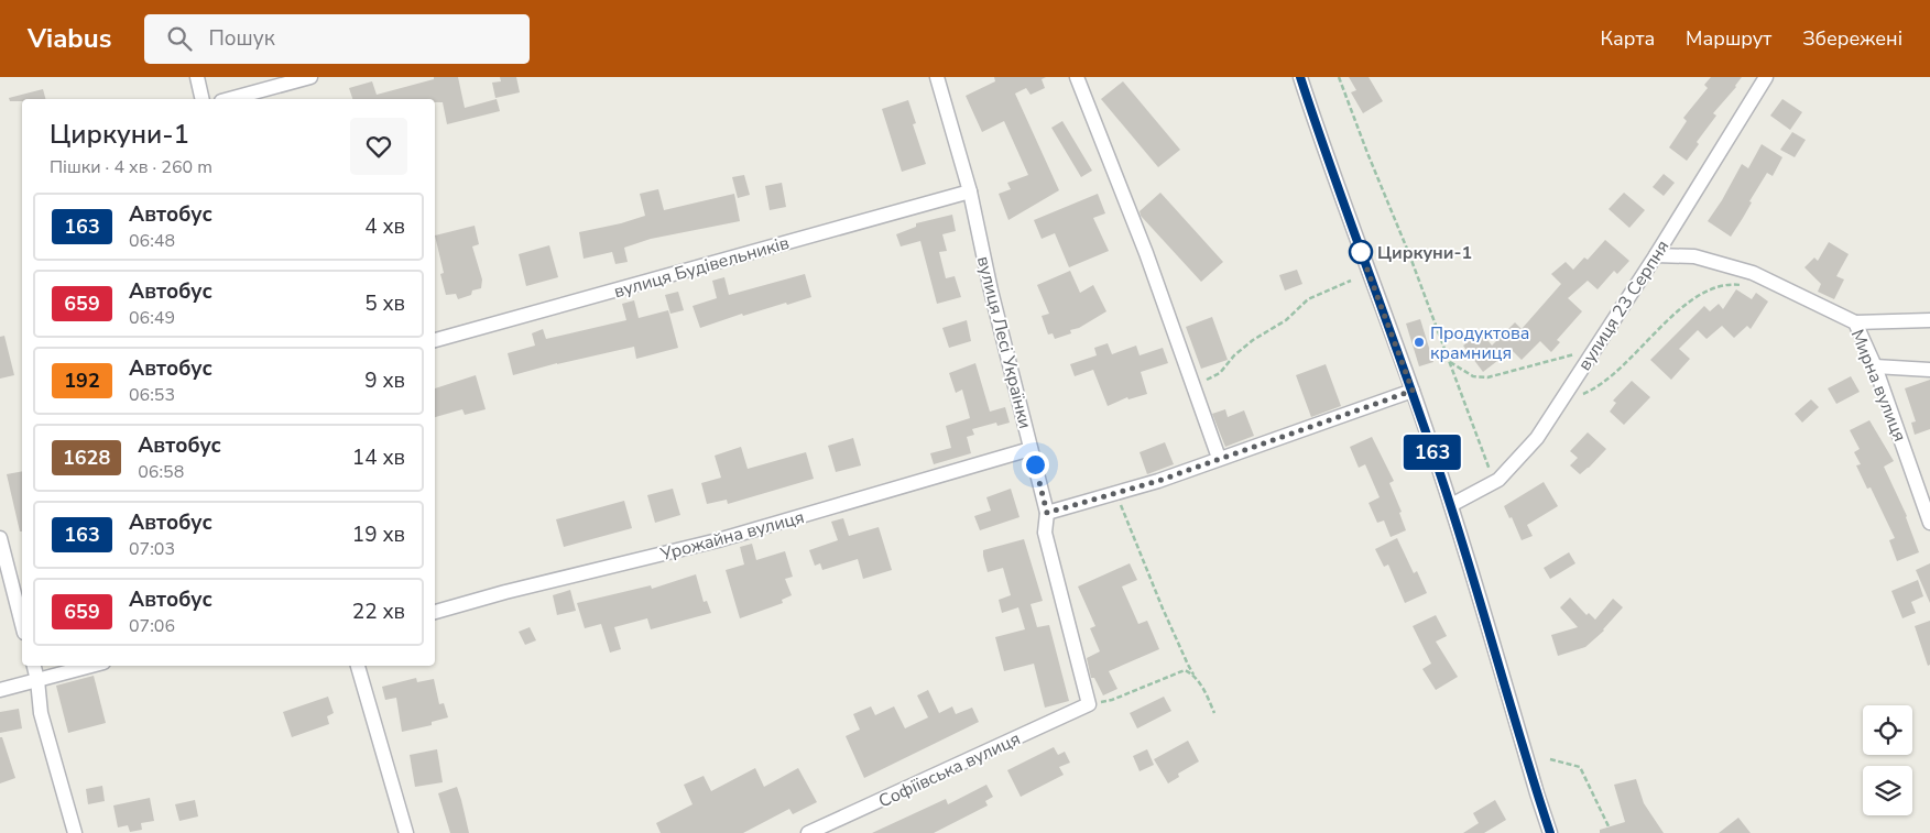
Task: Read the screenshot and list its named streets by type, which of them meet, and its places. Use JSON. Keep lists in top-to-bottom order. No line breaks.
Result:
{"streets":{"street":["вулиця Будівельників","вулиця 23 Серпня","вулиця Лесі Українки","Мирна вулиця","Урожайна вулиця","Софіївська вулиця"]},"crossings":[["вулиця Будівельників","вулиця Лесі Українки"],["вулиця 23 Серпня","Мирна вулиця"],["вулиця Лесі Українки","Урожайна вулиця"],["вулиця Лесі Українки","Софіївська вулиця"]],"places":["Циркуни-1","Продуктова крамниця"],"lines":["bus line 163"],"page":{"header":"Viabus","search":"Пошук","nav":["Карта","Маршрут","Збережені"],"on_map":"163","heading":["Циркуни-1","Пішки · 4 хв · 260 m"],"list":[{"mark":"163","name":"Автобус","note":"06:48","value":"4 хв"},{"mark":"659","name":"Автобус","note":"06:49","value":"5 хв"},{"mark":"192","name":"Автобус","note":"06:53","value":"9 хв"},{"mark":"1628","name":"Автобус","note":"06:58","value":"14 хв"},{"mark":"163","name":"Автобус","note":"07:03","value":"19 хв"},{"mark":"659","name":"Автобус","note":"07:06","value":"22 хв"}]}}
